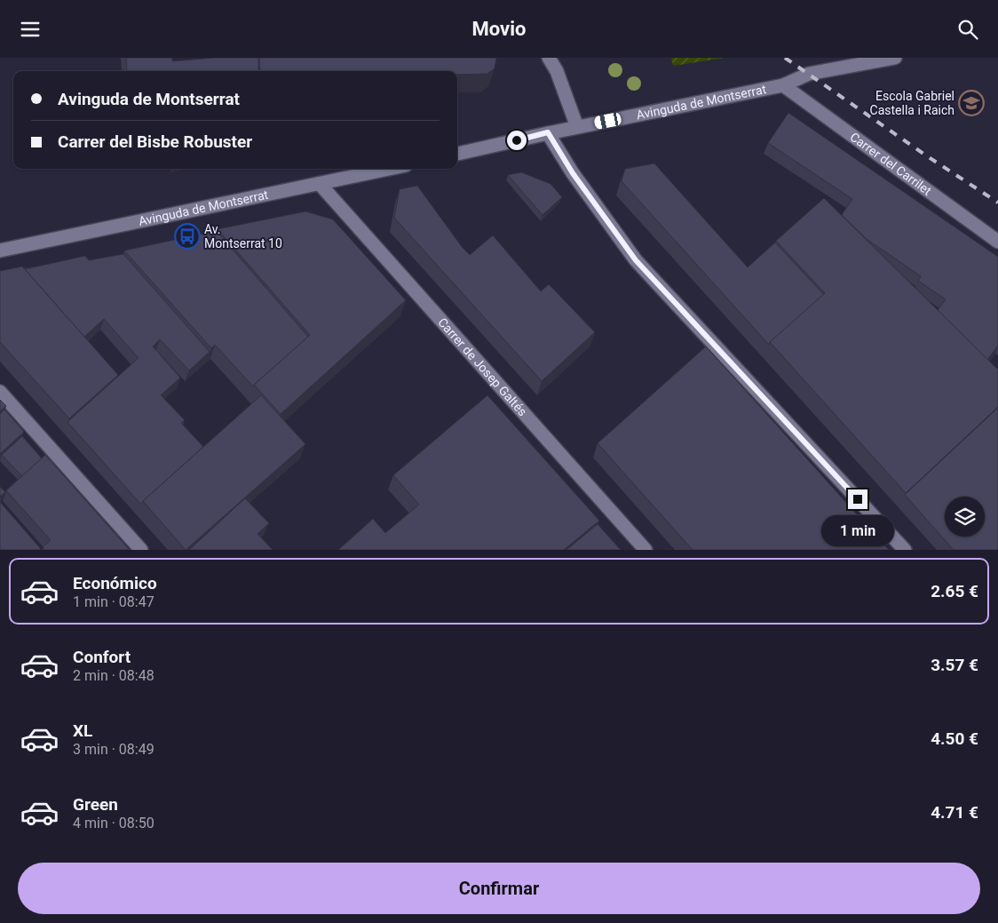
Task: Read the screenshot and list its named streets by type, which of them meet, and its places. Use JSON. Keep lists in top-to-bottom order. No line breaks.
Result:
{"streets":{"street":["Avinguda de Montserrat","Carrer del Carrilet","Carrer de Josep Galtés"]},"crossings":[["Avinguda de Montserrat","Carrer del Carrilet"],["Avinguda de Montserrat","Carrer de Josep Galtés"]],"places":{"school or university":["Escola Gabriel Castella i Raich"],"bus stop":["Av. Montserrat 10"]},"page":{"header":"Movio","banner":["Avinguda de Montserrat","Carrer del Bisbe Robuster"],"bubble":"1 min","list":[{"name":"Económico","note":"1 min · 08:47","value":"2.65 €"},{"name":"Confort","note":"2 min · 08:48","value":"3.57 €"},{"name":"XL","note":"3 min · 08:49","value":"4.50 €"},{"name":"Green","note":"4 min · 08:50","value":"4.71 €"}],"buttons":"Confirmar"}}
